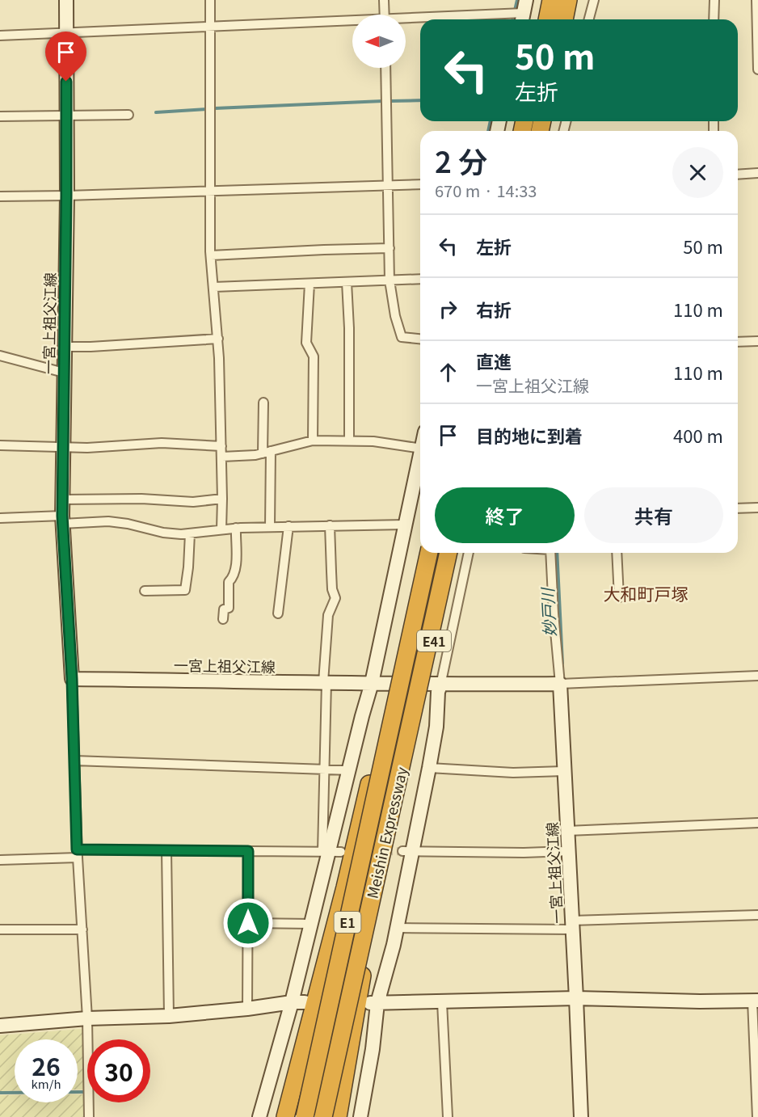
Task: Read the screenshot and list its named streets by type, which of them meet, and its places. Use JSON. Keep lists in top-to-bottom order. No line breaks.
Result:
{"streets":{"highway":["E41","Meishin Expressway","E1"],"street":["一宮上祖父江線"]},"districts":["大和町戸塚"],"water":["妙戸川"],"north":"left","page":{"turn":["50 m","左折"],"heading":["2 分","670 m · 14:33"],"list":[{"name":"左折","value":"50 m"},{"name":"右折","value":"110 m"},{"name":"直進","note":"一宮上祖父江線","value":"110 m"},{"name":"目的地に到着","value":"400 m"}],"buttons":["終了","共有"],"speed":"26 km/h","limit":"30"}}
